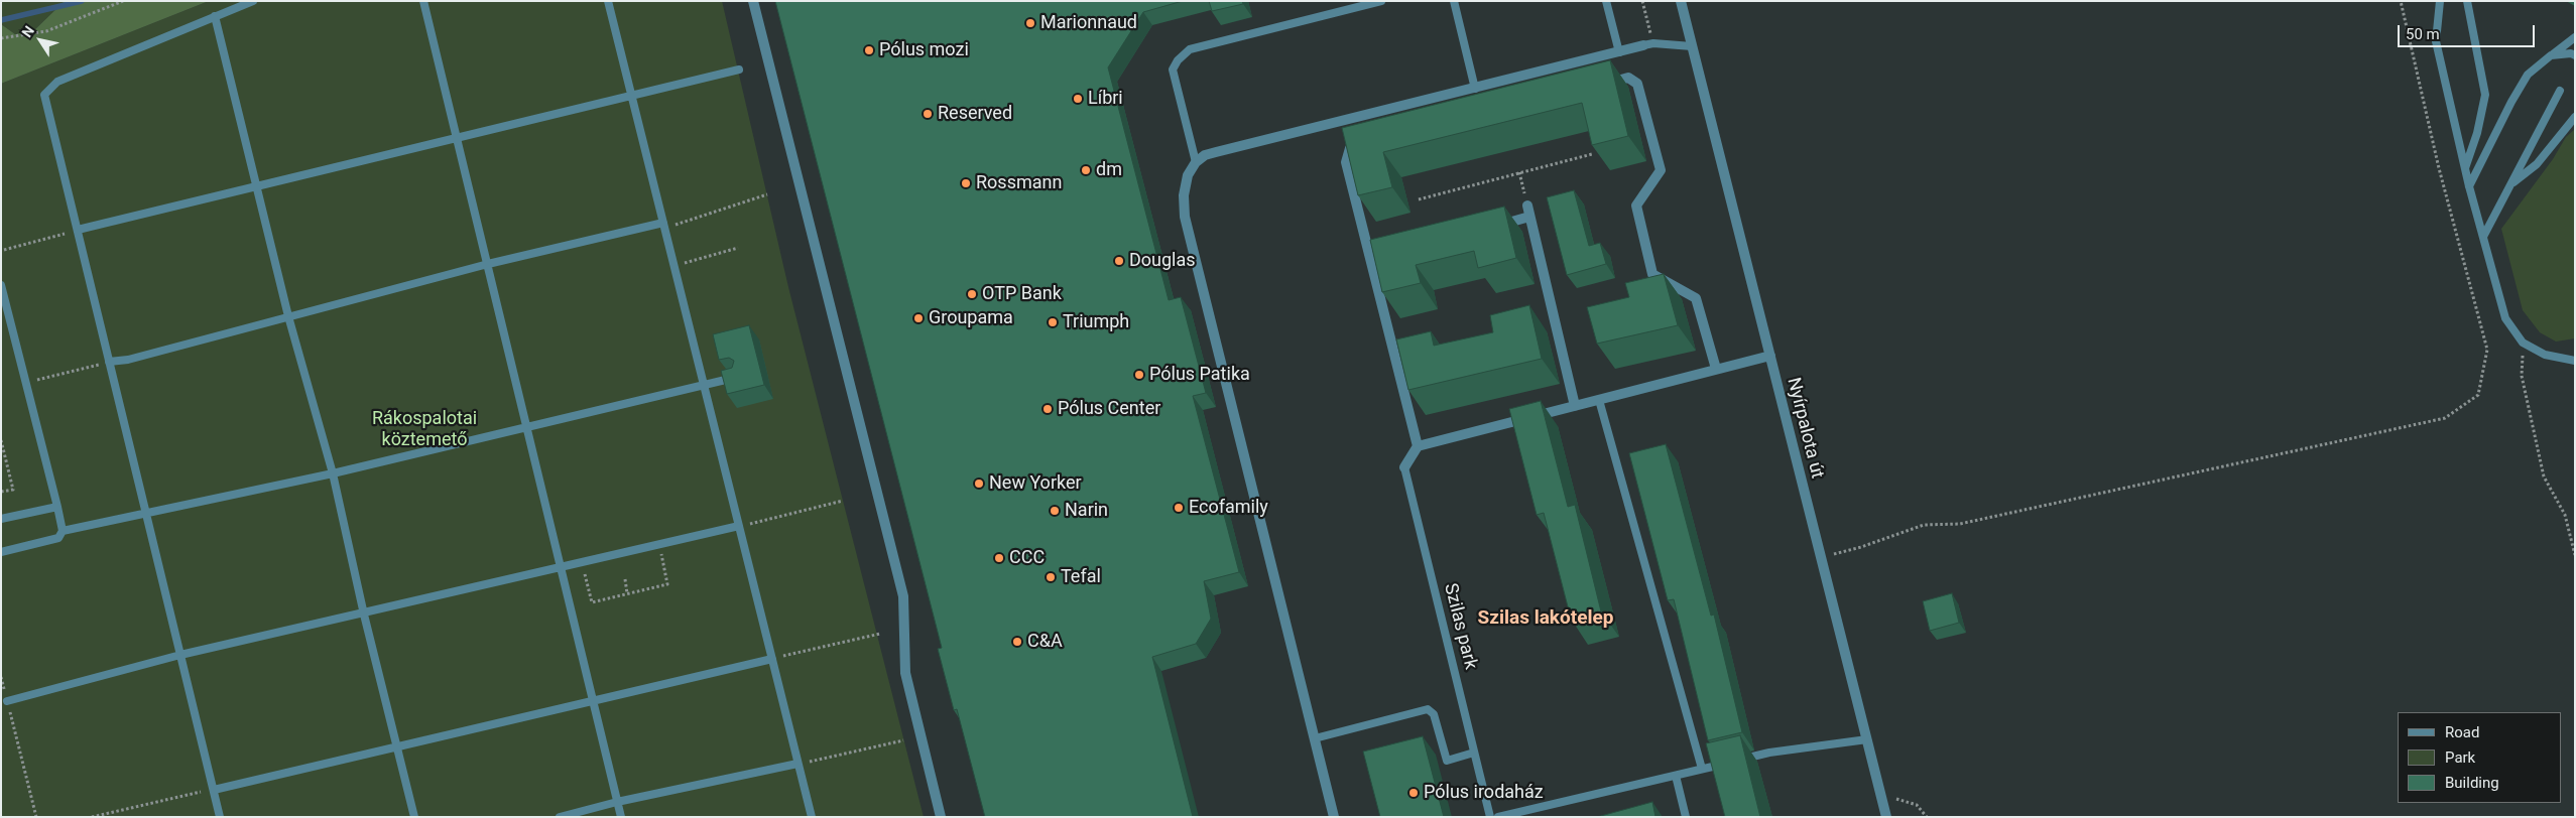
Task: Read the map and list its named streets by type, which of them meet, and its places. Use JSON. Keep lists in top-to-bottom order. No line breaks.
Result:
{"streets":{"street":["Nyírpalota út","Szilas park"]},"districts":["Szilas lakótelep"],"parks":["Rákospalotai köztemető"],"places":["Marionnaud","Pólus mozi","Líbri","Reserved","dm","Rossmann","Douglas","OTP Bank","Groupama","Triumph","Pólus Patika","Pólus Center","New Yorker","Ecofamily","Narin","CCC","Tefal","C&A","Pólus irodaház"],"legend":["Road","Park","Building"],"scale_bar":"50 m","north":"top left"}
